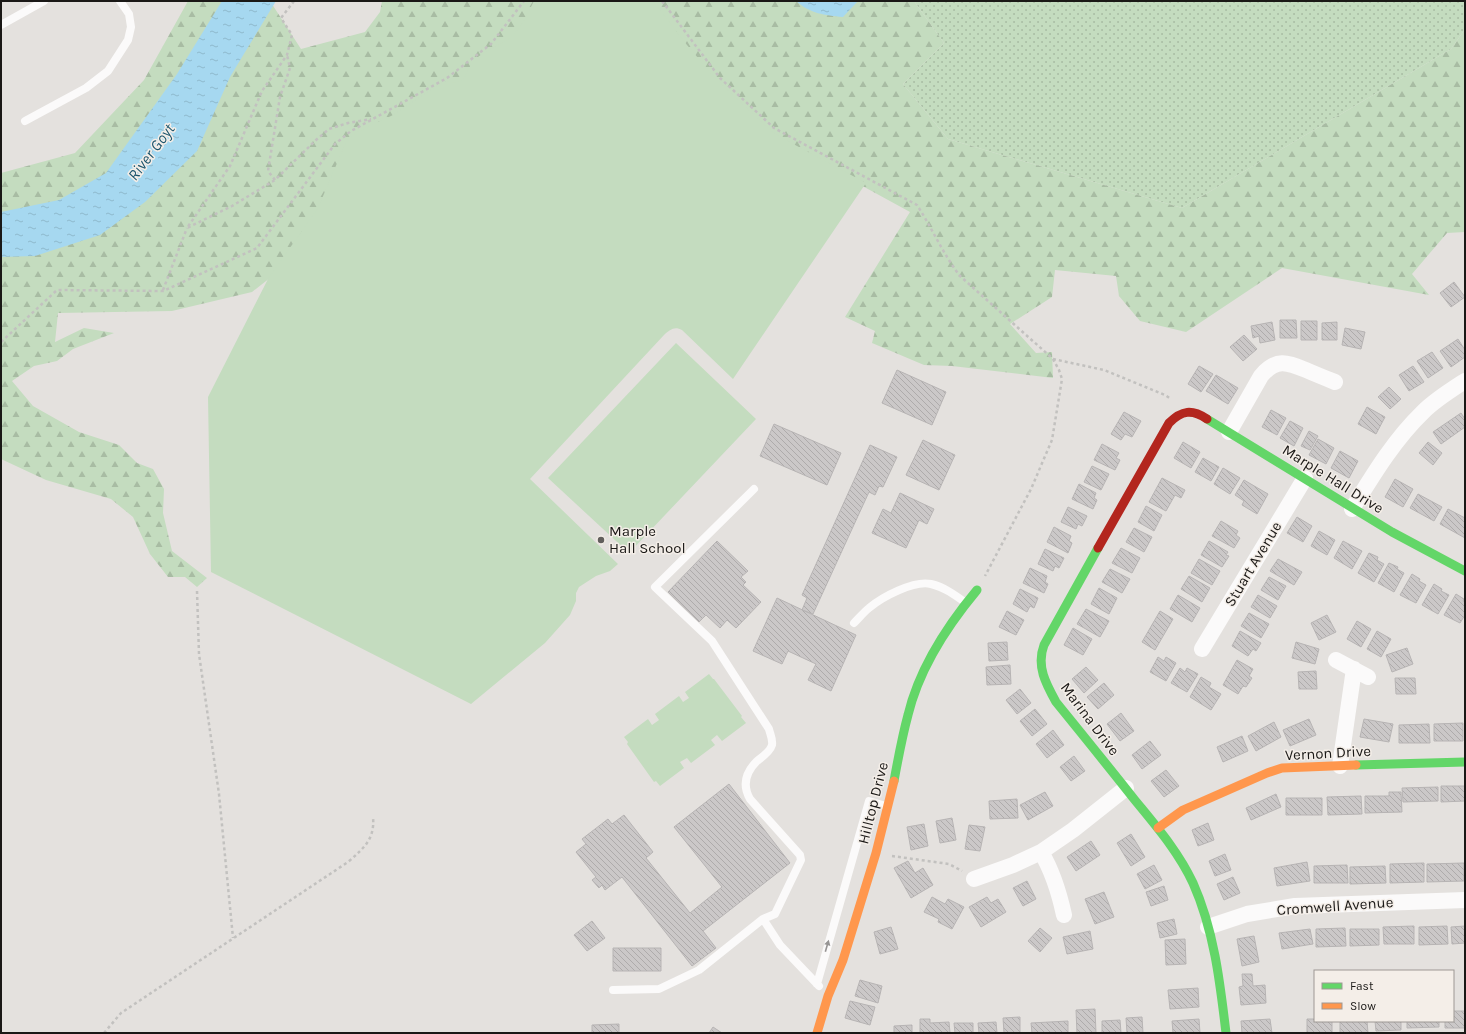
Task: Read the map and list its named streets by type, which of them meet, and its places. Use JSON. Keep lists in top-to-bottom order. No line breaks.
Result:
{"streets":{"street":["Marple Hall Drive","Stuart Avenue","Marina Drive","Vernon Drive","Hilltop Drive","Cromwell Avenue"]},"crossings":[["Marple Hall Drive","Stuart Avenue"],["Marple Hall Drive","Marina Drive"],["Marina Drive","Vernon Drive"],["Marina Drive","Cromwell Avenue"]],"water":["River Goyt"],"places":["Marple Hall School"],"legend":["Fast","Slow"]}
